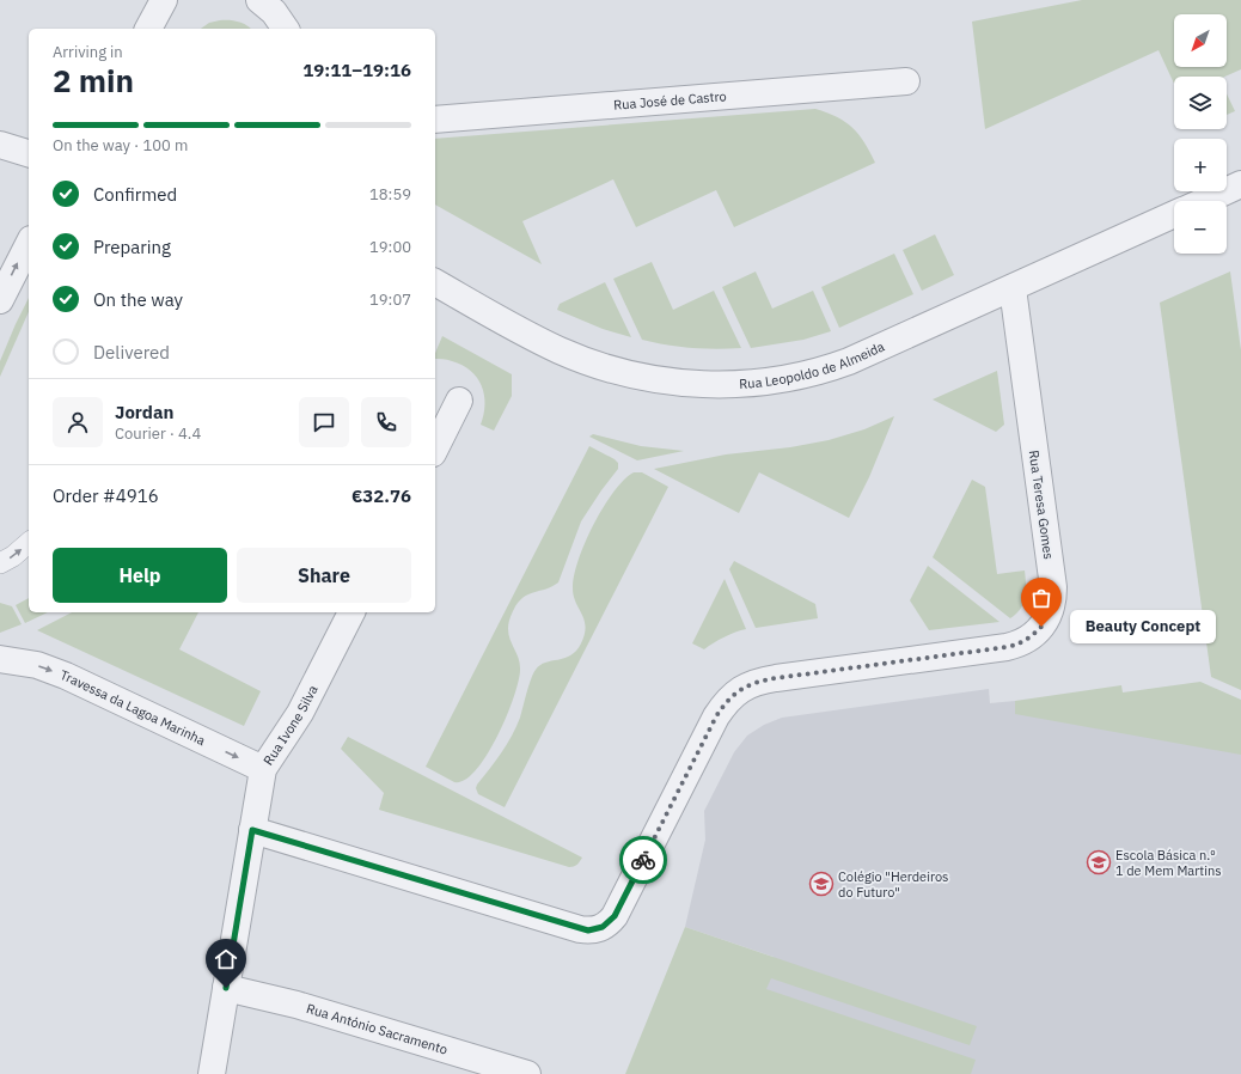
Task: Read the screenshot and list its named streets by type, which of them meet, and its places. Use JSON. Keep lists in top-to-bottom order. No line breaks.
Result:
{"streets":{"street":["Rua José de Castro","Rua Leopoldo de Almeida","Rua Teresa Gomes","Travessa da Lagoa Marinha","Rua Ivone Silva","Rua António Sacramento"]},"crossings":[["Rua Leopoldo de Almeida","Rua Teresa Gomes"],["Rua Teresa Gomes","Rua Ivone Silva"],["Travessa da Lagoa Marinha","Rua Ivone Silva"],["Rua Ivone Silva","Rua António Sacramento"]],"one_way":["Travessa da Lagoa Marinha"],"places":{"other":["Beauty Concept"],"school or university":["Escola Básica n.º 1 de Mem Martins","Colégio \"Herdeiros do Futuro\""]},"north":"bottom left","page":{"map_buttons":["+","−"],"heading":["2 min","Arriving in","19:11–19:16"],"panel":["Jordan","Courier · 4.4","Order #4916","€32.76"],"bar":"On the way · 100 m","list":[["Confirmed","18:59"],["Preparing","19:00"],["On the way","19:07"],"Delivered"],"buttons":["Help","Share"],"bubble":"Beauty Concept"}}
